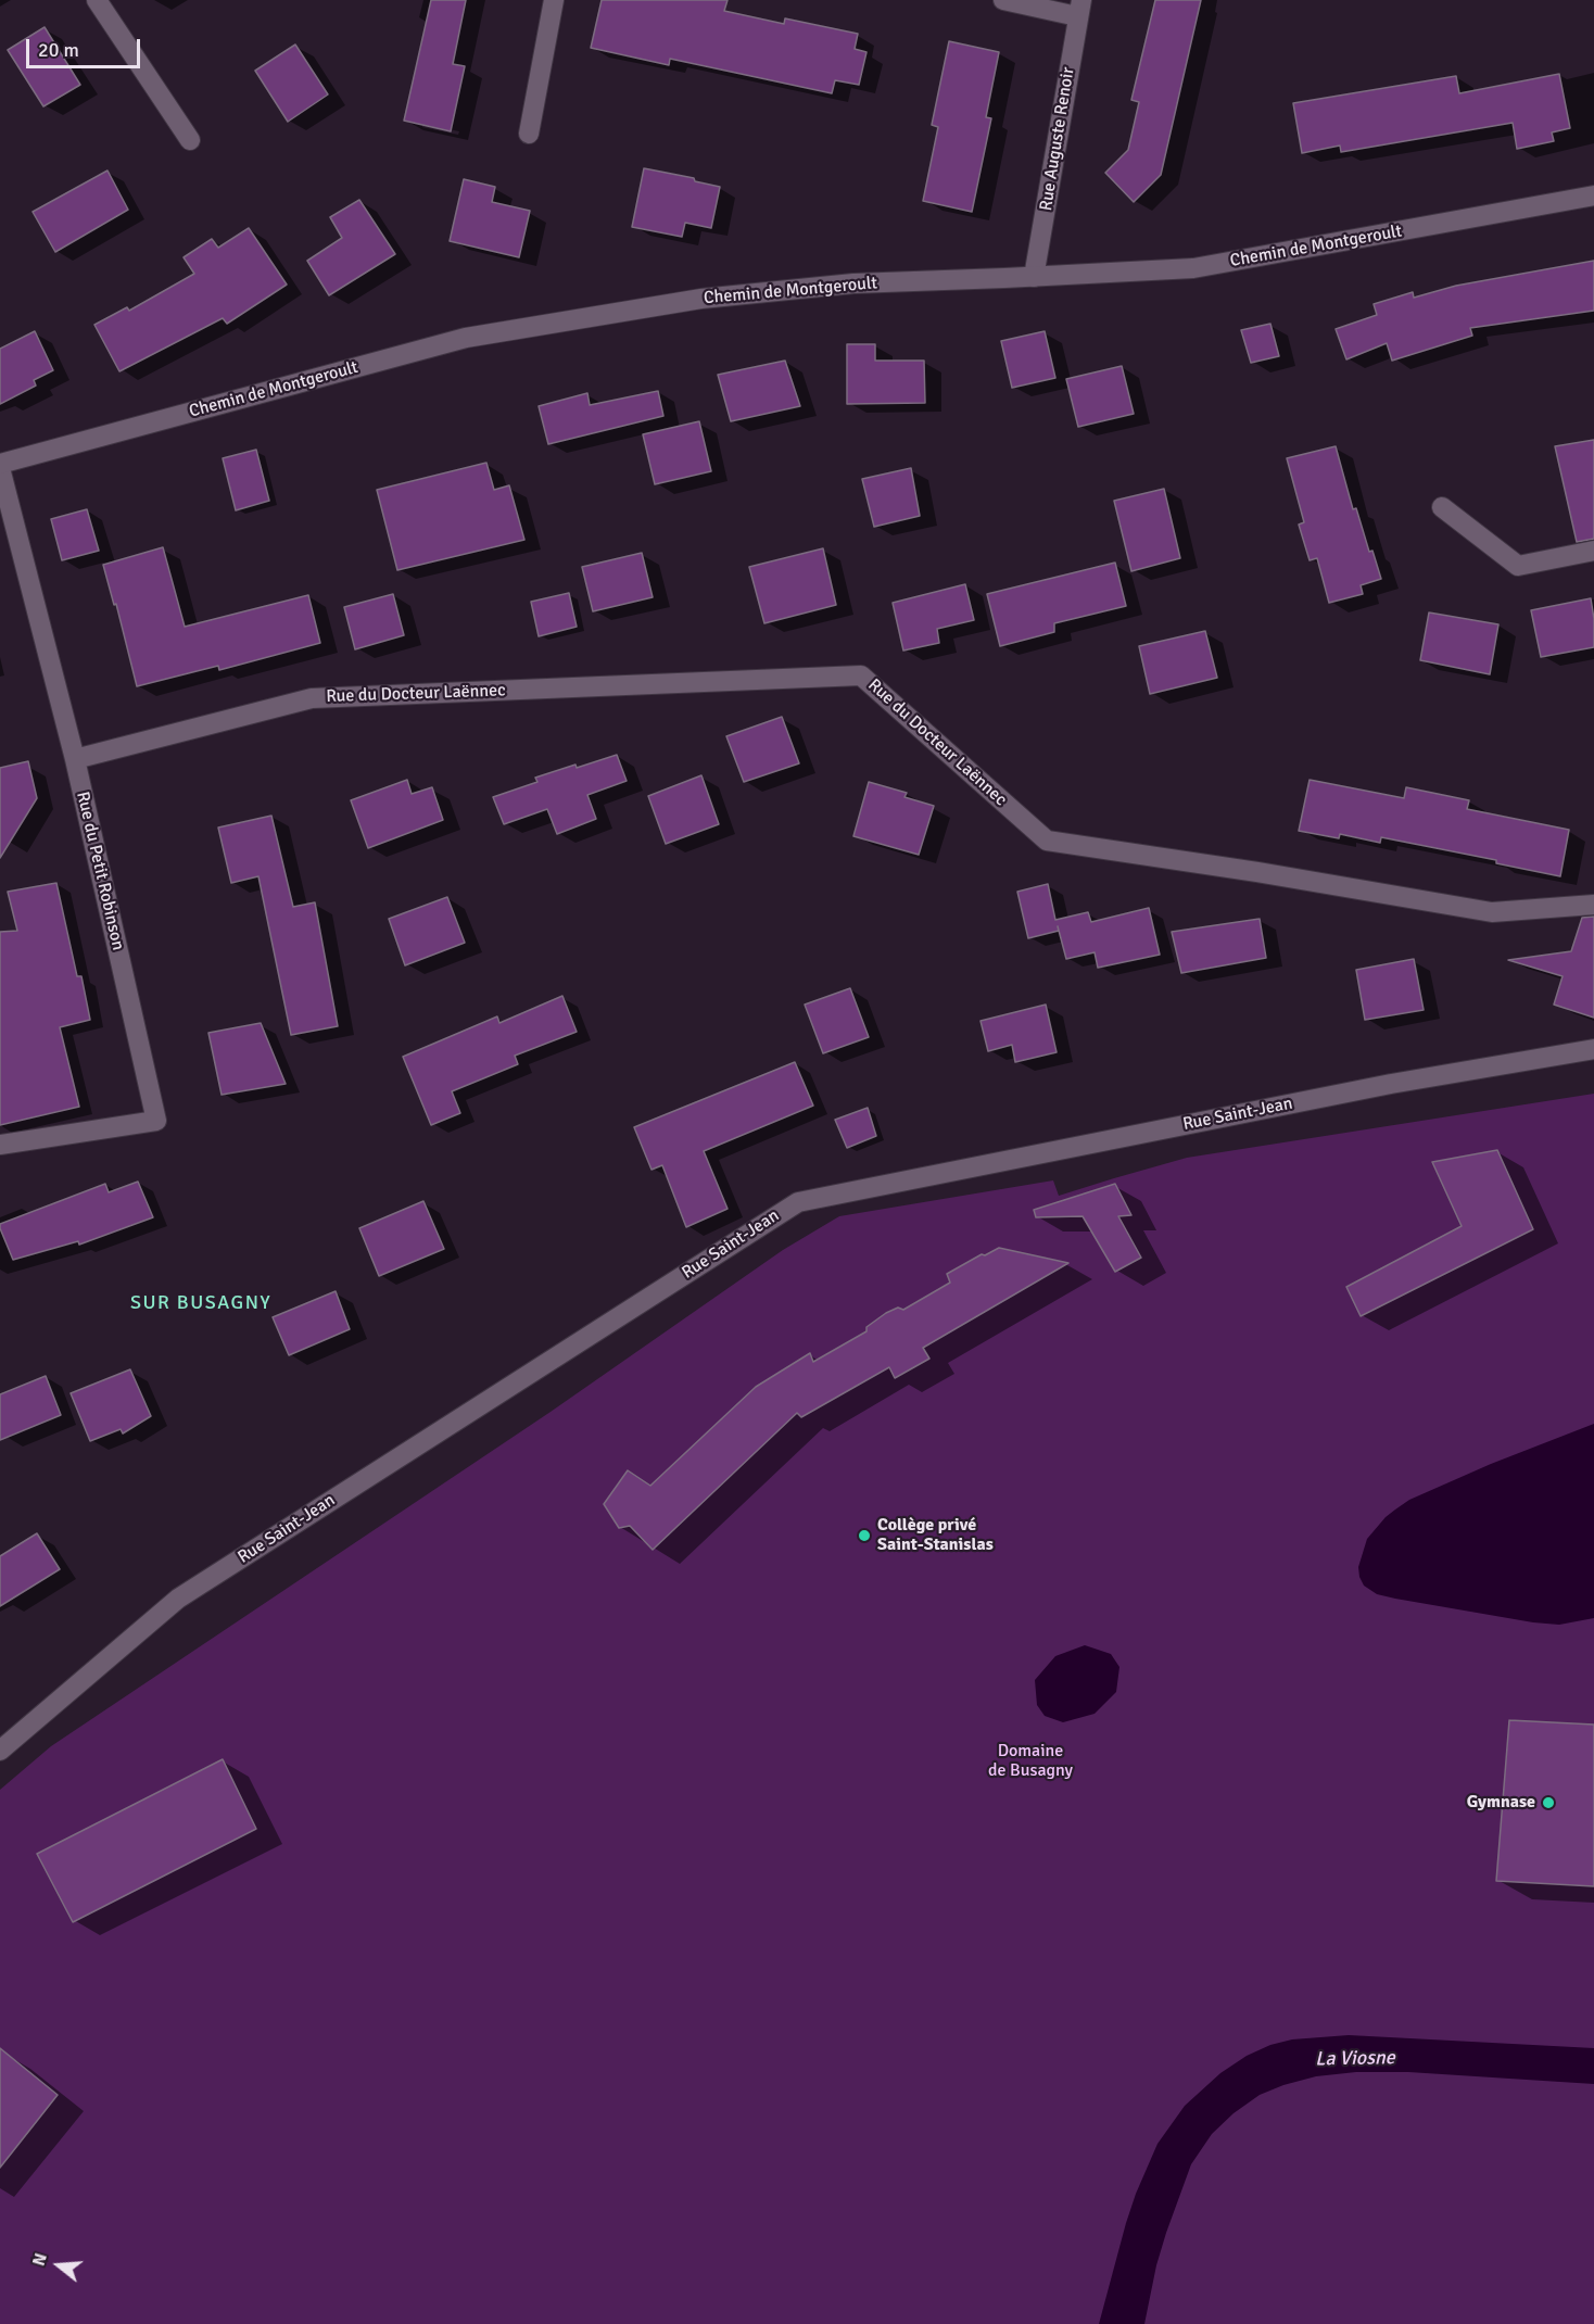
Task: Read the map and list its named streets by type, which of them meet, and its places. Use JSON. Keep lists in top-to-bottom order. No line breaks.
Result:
{"streets":{"street":["Rue Auguste Renoir","Chemin de Montgeroult","Rue du Docteur Laënnec","Rue du Petit Robinson","Rue Saint-Jean"]},"crossings":[["Rue Auguste Renoir","Chemin de Montgeroult"],["Chemin de Montgeroult","Rue du Petit Robinson"],["Rue du Docteur Laënnec","Rue du Petit Robinson"]],"districts":["SUR BUSAGNY"],"water":["La Viosne"],"parks":["Domaine de Busagny"],"places":["Collège privé Saint-Stanislas","Gymnase"],"scale_bar":"20 m","north":"left"}
